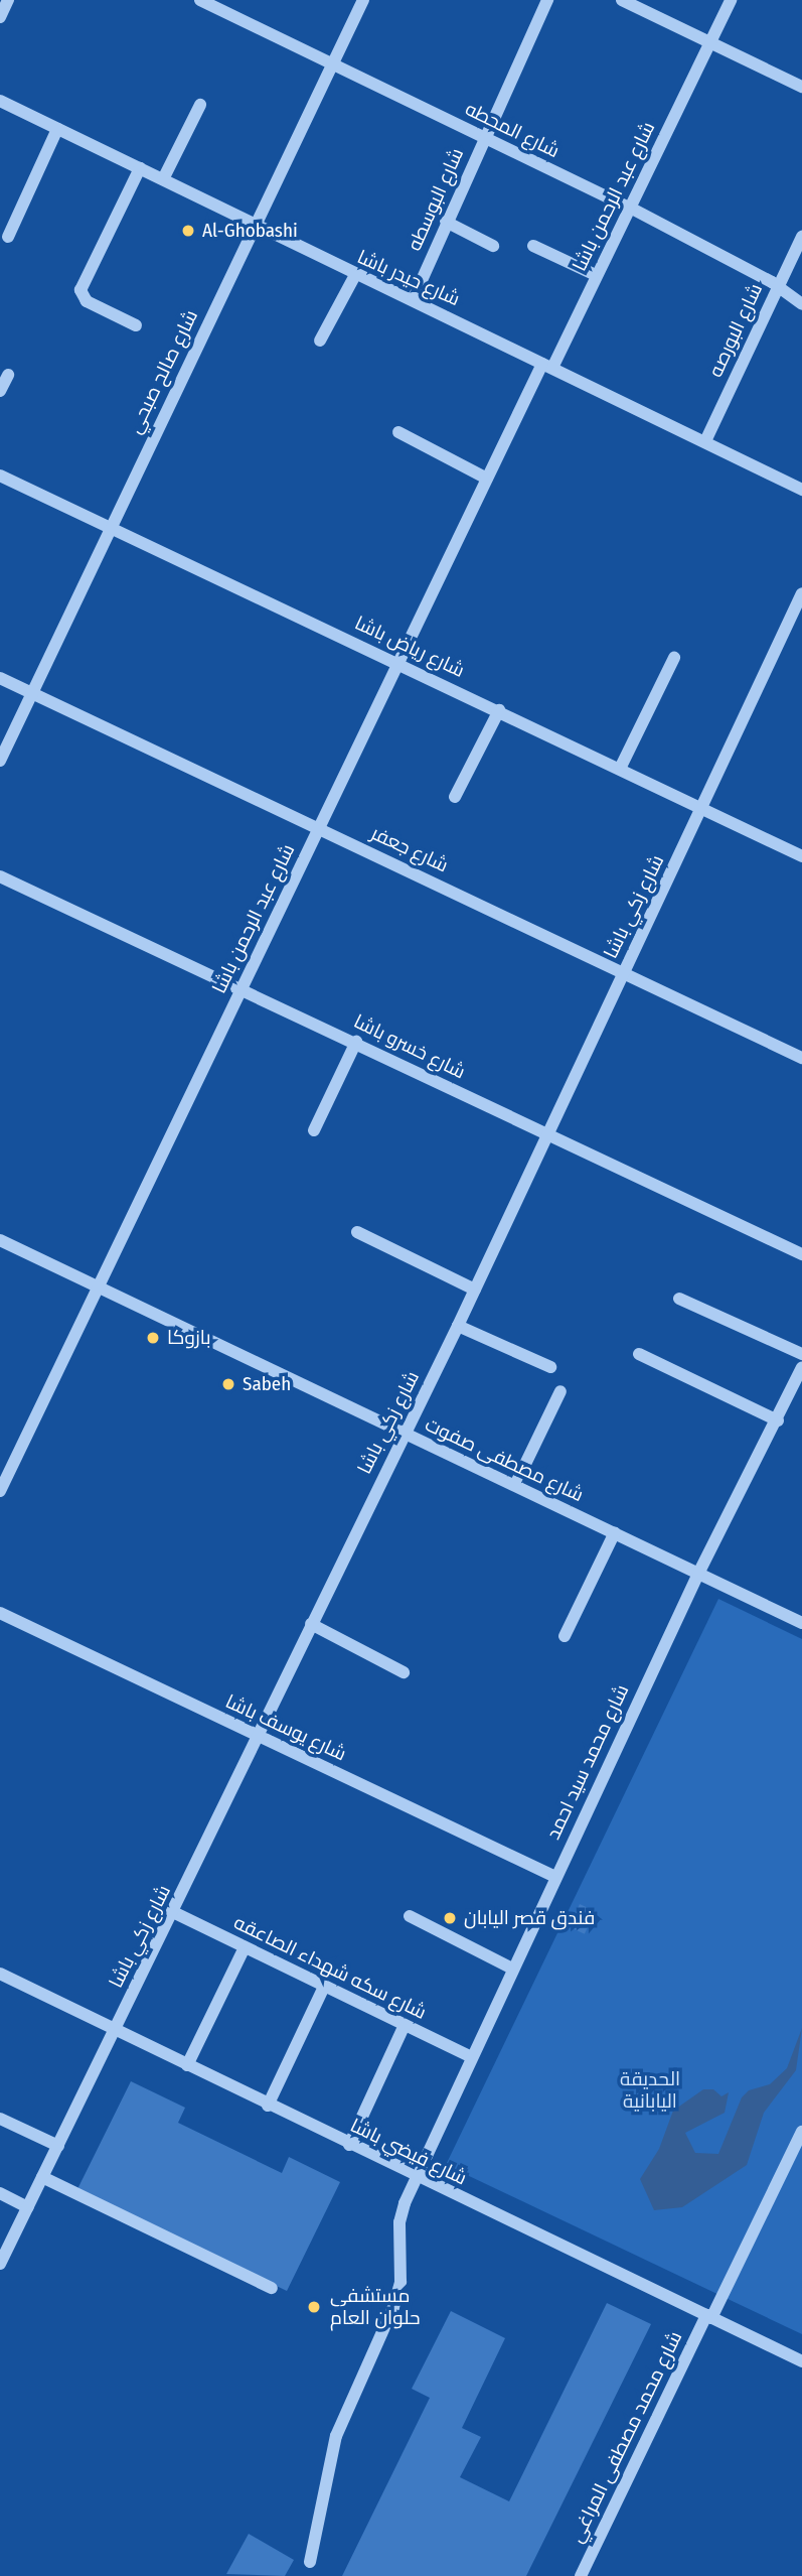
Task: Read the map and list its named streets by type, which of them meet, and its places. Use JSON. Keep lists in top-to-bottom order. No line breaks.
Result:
{"streets":{"street":["شارع المحطه","شارع عبد الرحمن باشا","شارع البوسطه","شارع حيدر باشا","شارع البورصه","شارع صالح صبحي","شارع رياض باشا","شارع جعفر","شارع زكي باشا","شارع خسرو باشا","شارع مصطفى صفوت","شارع يوسف باشا","شارع محمد سيد احمد","شارع سكه شهداء الصاعقه","شارع فيضي باشا","شارع محمد مصطفى المراغي"]},"crossings":[["شارع المحطه","شارع عبد الرحمن باشا"],["شارع المحطه","شارع البوسطه"],["شارع المحطه","شارع البورصه"],["شارع المحطه","شارع صالح صبحي"],["شارع عبد الرحمن باشا","شارع حيدر باشا"],["شارع عبد الرحمن باشا","شارع رياض باشا"],["شارع عبد الرحمن باشا","شارع جعفر"],["شارع عبد الرحمن باشا","شارع خسرو باشا"],["شارع عبد الرحمن باشا","شارع مصطفى صفوت"],["شارع البوسطه","شارع حيدر باشا"],["شارع حيدر باشا","شارع البورصه"],["شارع حيدر باشا","شارع صالح صبحي"],["شارع صالح صبحي","شارع رياض باشا"],["شارع صالح صبحي","شارع جعفر"],["شارع رياض باشا","شارع زكي باشا"],["شارع جعفر","شارع زكي باشا"],["شارع زكي باشا","شارع خسرو باشا"],["شارع زكي باشا","شارع مصطفى صفوت"],["شارع زكي باشا","شارع يوسف باشا"],["شارع زكي باشا","شارع سكه شهداء الصاعقه"],["شارع زكي باشا","شارع فيضي باشا"],["شارع مصطفى صفوت","شارع محمد سيد احمد"],["شارع يوسف باشا","شارع محمد سيد احمد"],["شارع محمد سيد احمد","شارع سكه شهداء الصاعقه"],["شارع محمد سيد احمد","شارع فيضي باشا"],["شارع فيضي باشا","شارع محمد مصطفى المراغي"]],"parks":["الحديقة اليابانية"],"places":["Al-Ghobashi","بازوكا","Sabeh","فندق قصر اليابان","مستشفى حلوان العام"]}
